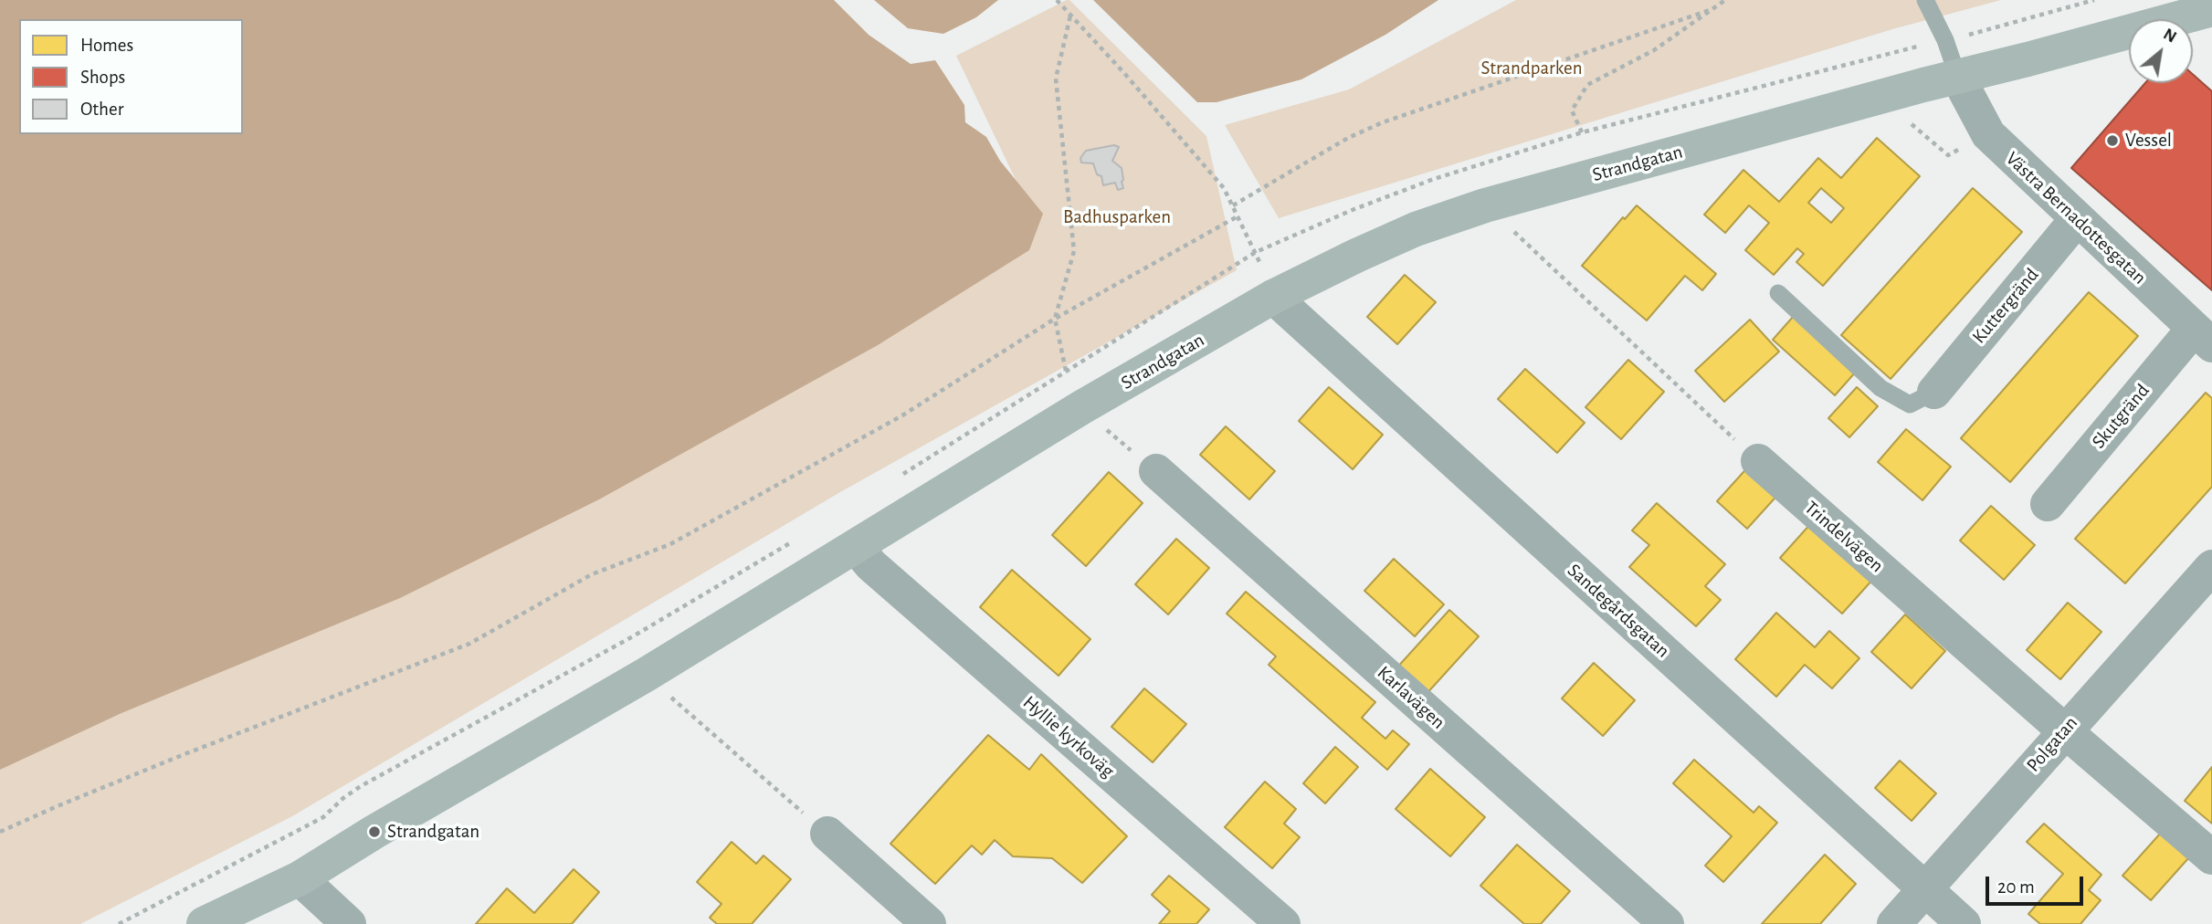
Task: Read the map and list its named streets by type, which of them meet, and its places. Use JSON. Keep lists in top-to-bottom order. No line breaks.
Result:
{"streets":{"street":["Strandgatan","Västra Bernadottesgatan","Kuttergränd","Skutgränd","Trindelvägen","Sandegårdsgatan","Karlavägen","Hyllie kyrkoväg","Polgatan"]},"crossings":[["Strandgatan","Västra Bernadottesgatan"],["Strandgatan","Sandegårdsgatan"],["Strandgatan","Hyllie kyrkoväg"],["Västra Bernadottesgatan","Kuttergränd"],["Västra Bernadottesgatan","Skutgränd"],["Trindelvägen","Polgatan"],["Sandegårdsgatan","Polgatan"]],"parks":["Strandparken","Badhusparken"],"places":["Vessel","Strandgatan"],"legend":["Homes","Shops","Other"],"scale_bar":"20 m","north":"top right"}
